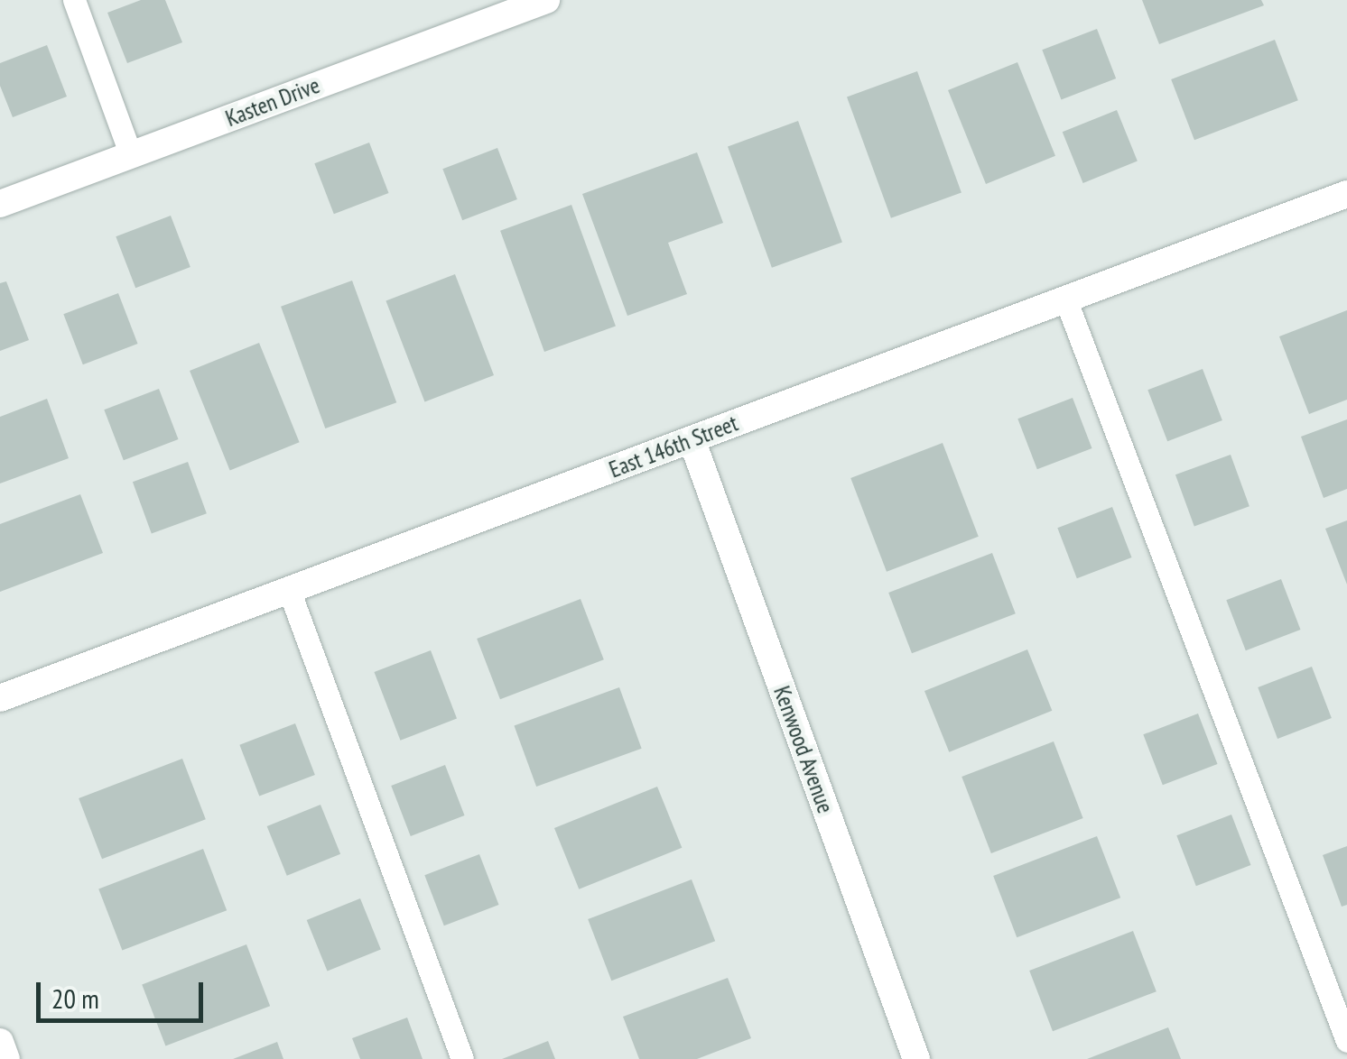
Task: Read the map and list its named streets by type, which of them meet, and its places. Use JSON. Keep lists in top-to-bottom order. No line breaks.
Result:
{"streets":{"street":["Kasten Drive","East 146th Street","Kenwood Avenue"]},"crossings":[["East 146th Street","Kenwood Avenue"]],"scale_bar":"20 m"}
